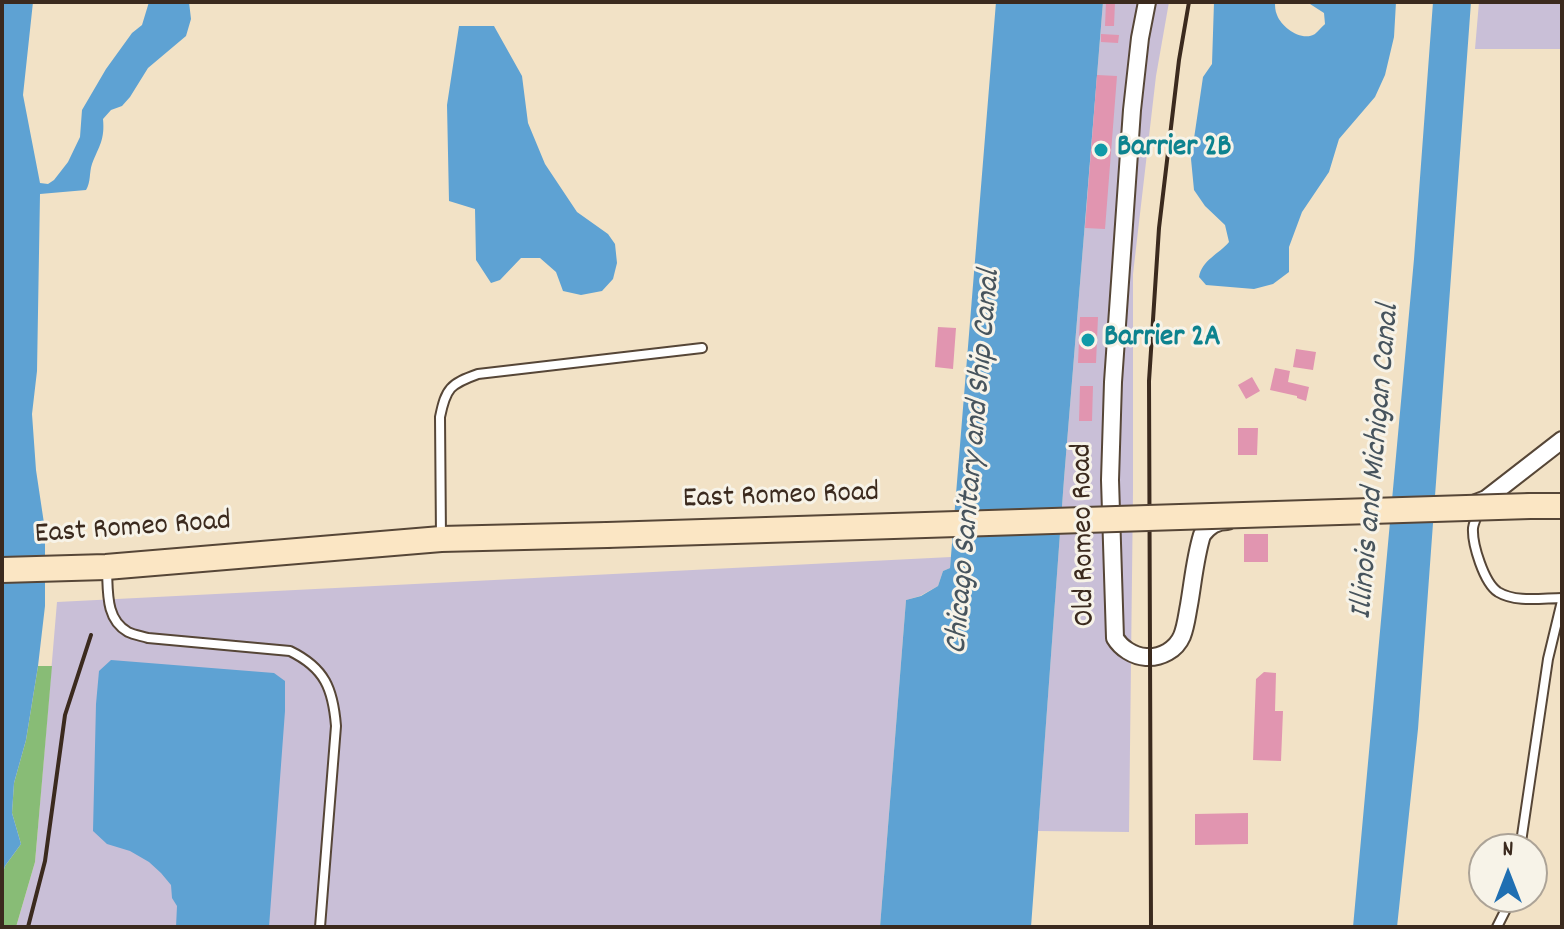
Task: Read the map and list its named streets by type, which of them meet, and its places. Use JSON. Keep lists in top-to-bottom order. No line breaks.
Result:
{"streets":{"main road":["East Romeo Road"],"street":["Old Romeo Road"]},"water":["Chicago Sanitary and Ship Canal","Illinois and Michigan Canal"],"places":["Barrier 2B","Barrier 2A"],"north":"top"}
